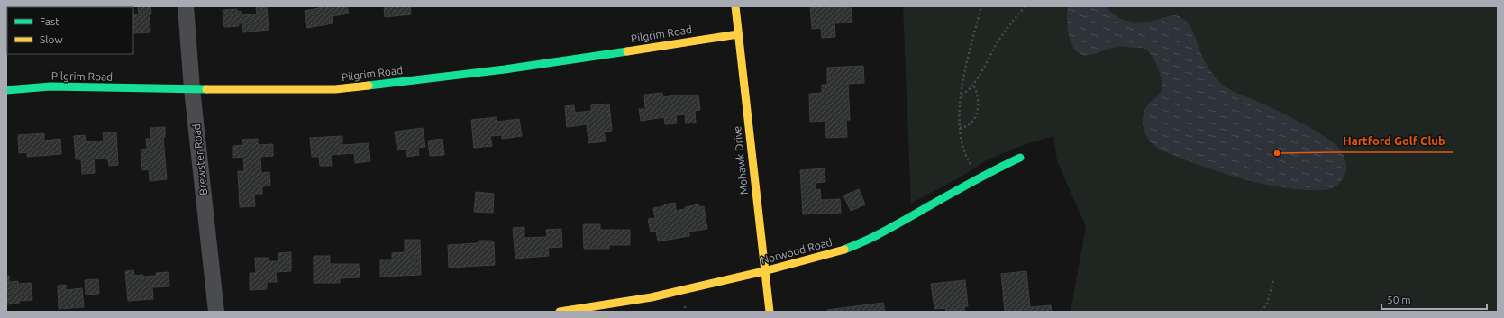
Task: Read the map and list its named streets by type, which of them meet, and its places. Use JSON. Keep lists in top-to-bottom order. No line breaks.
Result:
{"streets":{"street":["Pilgrim Road","Brewster Road","Mohawk Drive","Norwood Road"]},"crossings":[["Pilgrim Road","Brewster Road"],["Pilgrim Road","Mohawk Drive"],["Mohawk Drive","Norwood Road"]],"places":["Hartford Golf Club"],"legend":["Fast","Slow"],"scale_bar":"50 m"}
